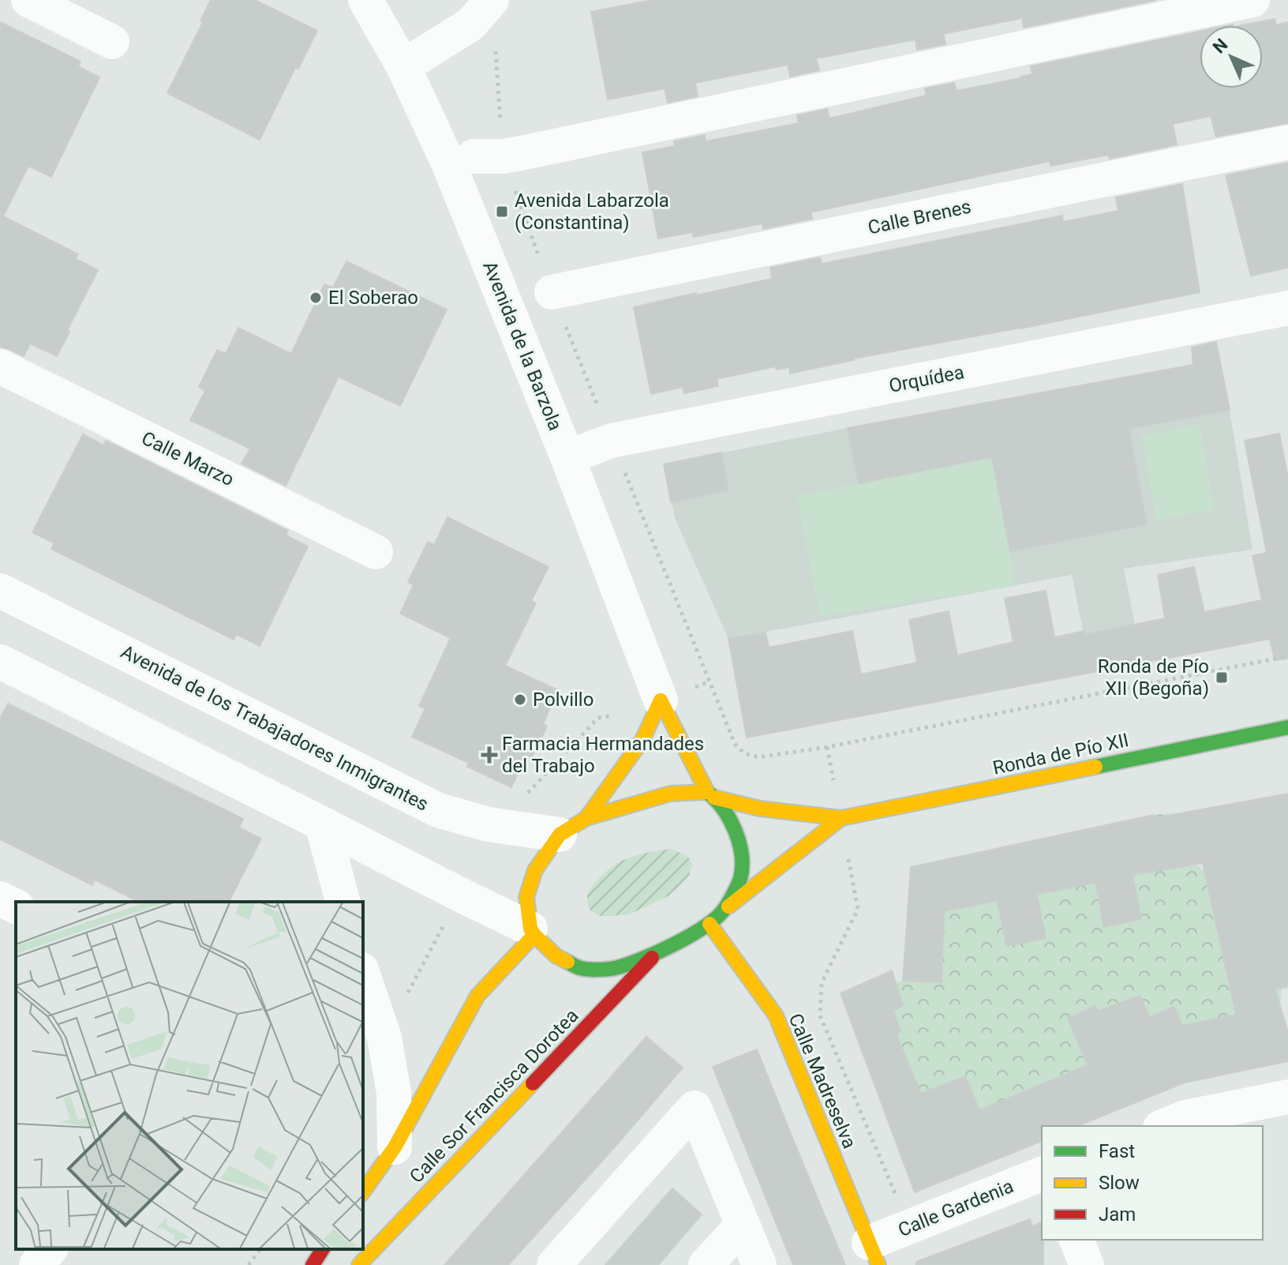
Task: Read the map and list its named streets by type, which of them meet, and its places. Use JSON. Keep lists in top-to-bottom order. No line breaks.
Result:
{"streets":{"main road":["Avenida de la Barzola","Ronda de Pío XII","Calle Madreselva","Calle Sor Francisca Dorotea"],"street":["Calle Brenes","Orquídea","Calle Marzo","Avenida de los Trabajadores Inmigrantes","Calle Gardenia"]},"crossings":[["Avenida de la Barzola","Orquídea"],["Avenida de la Barzola","Avenida de los Trabajadores Inmigrantes"],["Avenida de la Barzola","Ronda de Pío XII"],["Avenida de la Barzola","Calle Madreselva"],["Avenida de la Barzola","Calle Sor Francisca Dorotea"],["Avenida de los Trabajadores Inmigrantes","Ronda de Pío XII"],["Avenida de los Trabajadores Inmigrantes","Calle Madreselva"],["Avenida de los Trabajadores Inmigrantes","Calle Sor Francisca Dorotea"],["Ronda de Pío XII","Calle Madreselva"],["Ronda de Pío XII","Calle Sor Francisca Dorotea"],["Calle Madreselva","Calle Sor Francisca Dorotea"],["Calle Madreselva","Calle Gardenia"]],"places":{"transit":["Avenida Labarzola (Constantina)","Ronda de Pío XII (Begoña)"],"other":["El Soberao","Polvillo"],"health":["Farmacia Hermandades del Trabajo"]},"legend":["Fast","Slow","Jam"],"north":"top left"}
